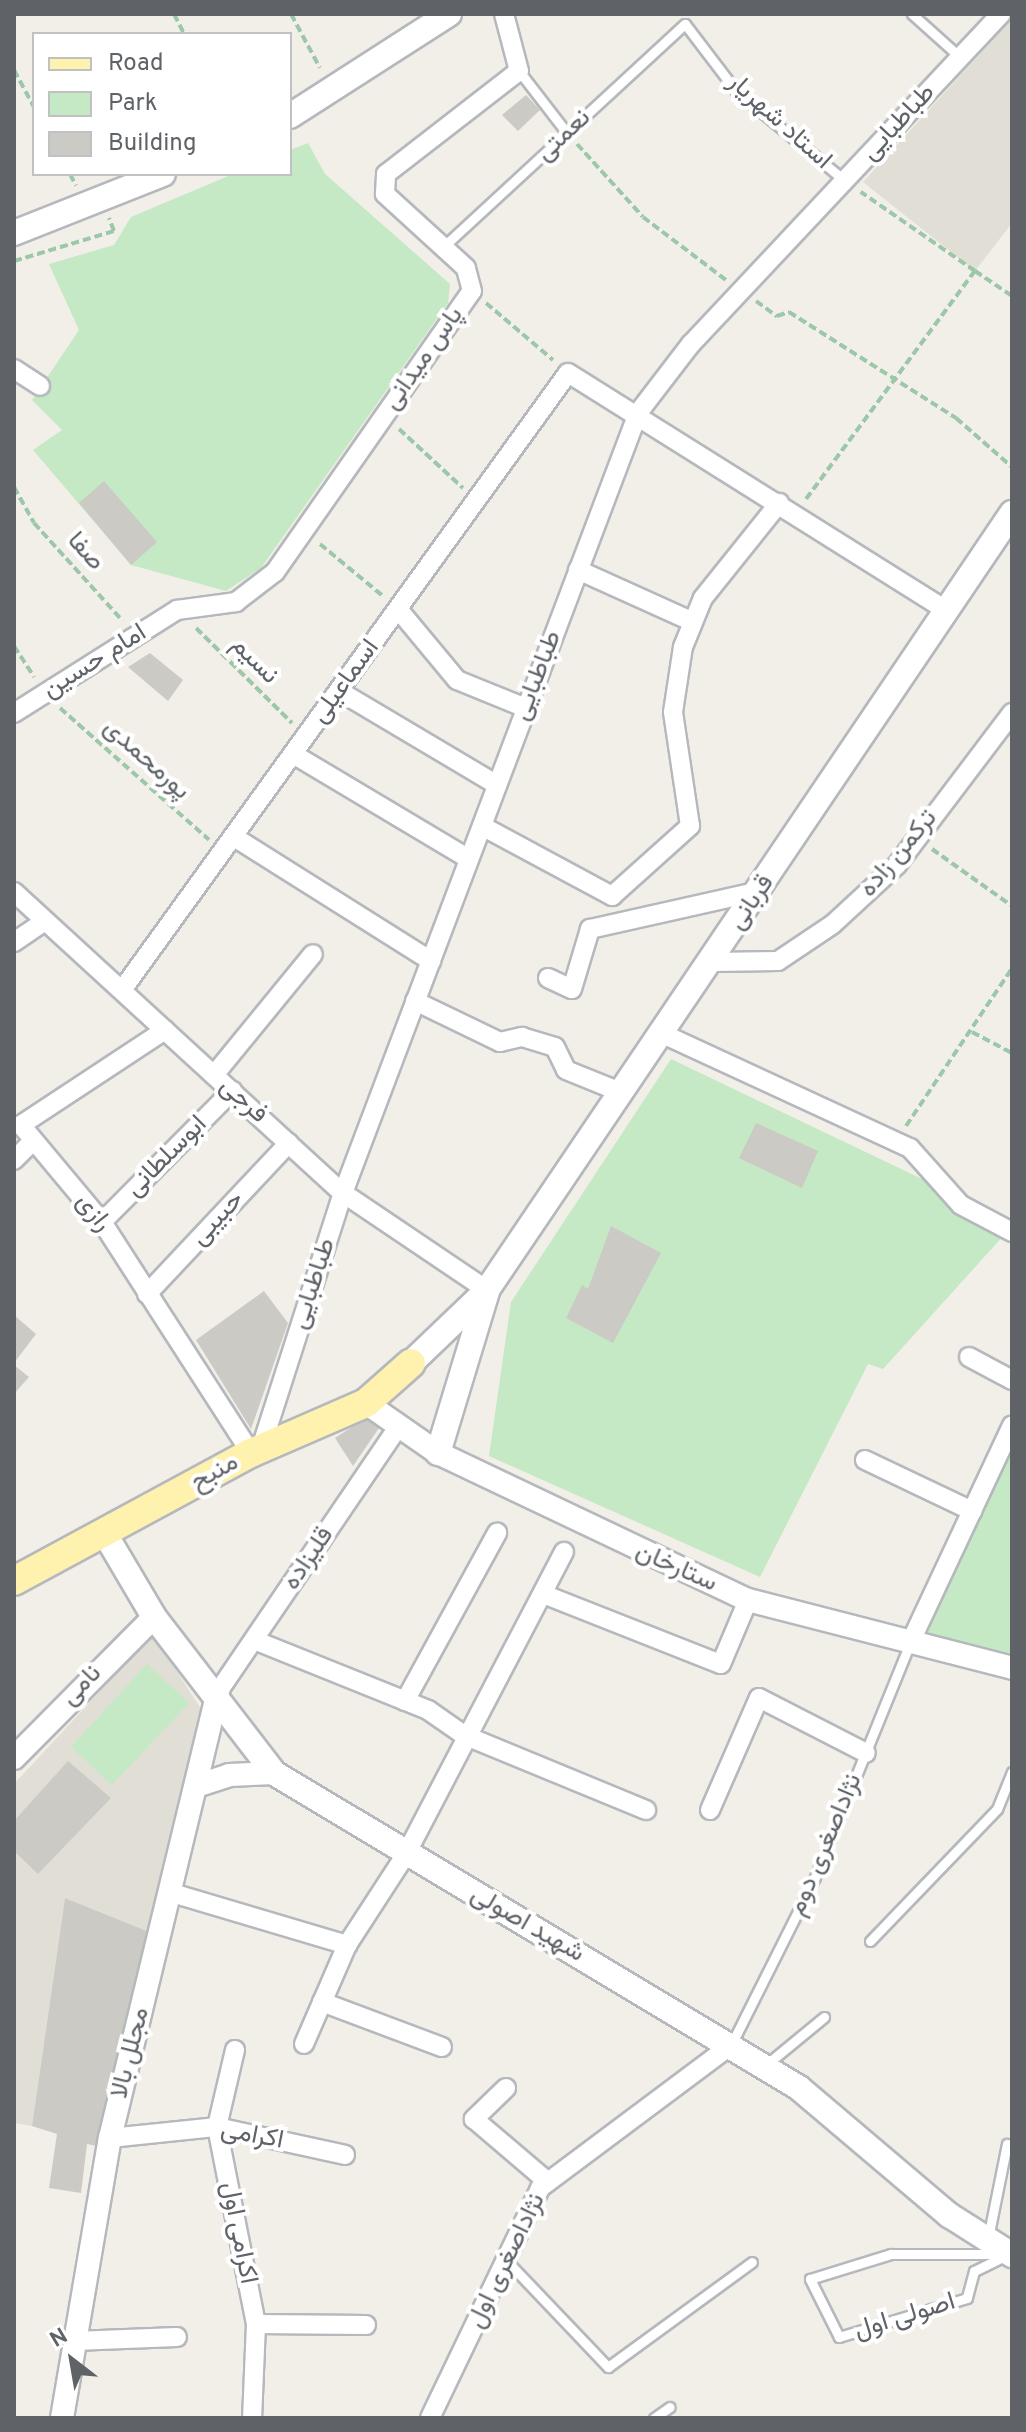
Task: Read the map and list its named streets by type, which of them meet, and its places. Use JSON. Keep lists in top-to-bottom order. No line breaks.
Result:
{"streets":{"main road":["قربانی","منبح","شهید اصولی"],"street":["طباطبایی","پاس میدانی","امام حسین","اسماعیلی","ترکمن زاده","فرجی","ابوسلطانی","رازی","حبیبی","قلیزاده","ستارخان","نامی","مجلل بالا","اکرامی","اکرامی اول","نژاداصغری اول"],"lane":["استاد شهریار","نعمتی","نژاداصغری دوم","اصولی اول"],"path":["صفا","نسیم","پورمحمدی"]},"crossings":[["استاد شهریار","طباطبایی"],["استاد شهریار","نعمتی"],["طباطبایی","فرجی"],["طباطبایی","رازی"],["طباطبایی","منبح"],["نعمتی","پاس میدانی"],["پاس میدانی","نسیم"],["پاس میدانی","امام حسین"],["صفا","امام حسین"],["نسیم","امام حسین"],["نسیم","اسماعیلی"],["امام حسین","پورمحمدی"],["اسماعیلی","پورمحمدی"],["اسماعیلی","فرجی"],["ترکمن زاده","قربانی"],["قربانی","فرجی"],["فرجی","ابوسلطانی"],["فرجی","حبیبی"],["ابوسلطانی","رازی"],["رازی","حبیبی"],["رازی","منبح"],["منبح","ستارخان"],["منبح","شهید اصولی"],["قلیزاده","ستارخان"],["قلیزاده","شهید اصولی"],["قلیزاده","مجلل بالا"],["ستارخان","نژاداصغری دوم"],["نامی","شهید اصولی"],["نژاداصغری دوم","شهید اصولی"],["نژاداصغری دوم","نژاداصغری اول"],["شهید اصولی","مجلل بالا"],["شهید اصولی","نژاداصغری اول"],["شهید اصولی","اصولی اول"],["مجلل بالا","اکرامی"],["اکرامی","اکرامی اول"]],"legend":["Road","Park","Building"],"north":"top left"}
